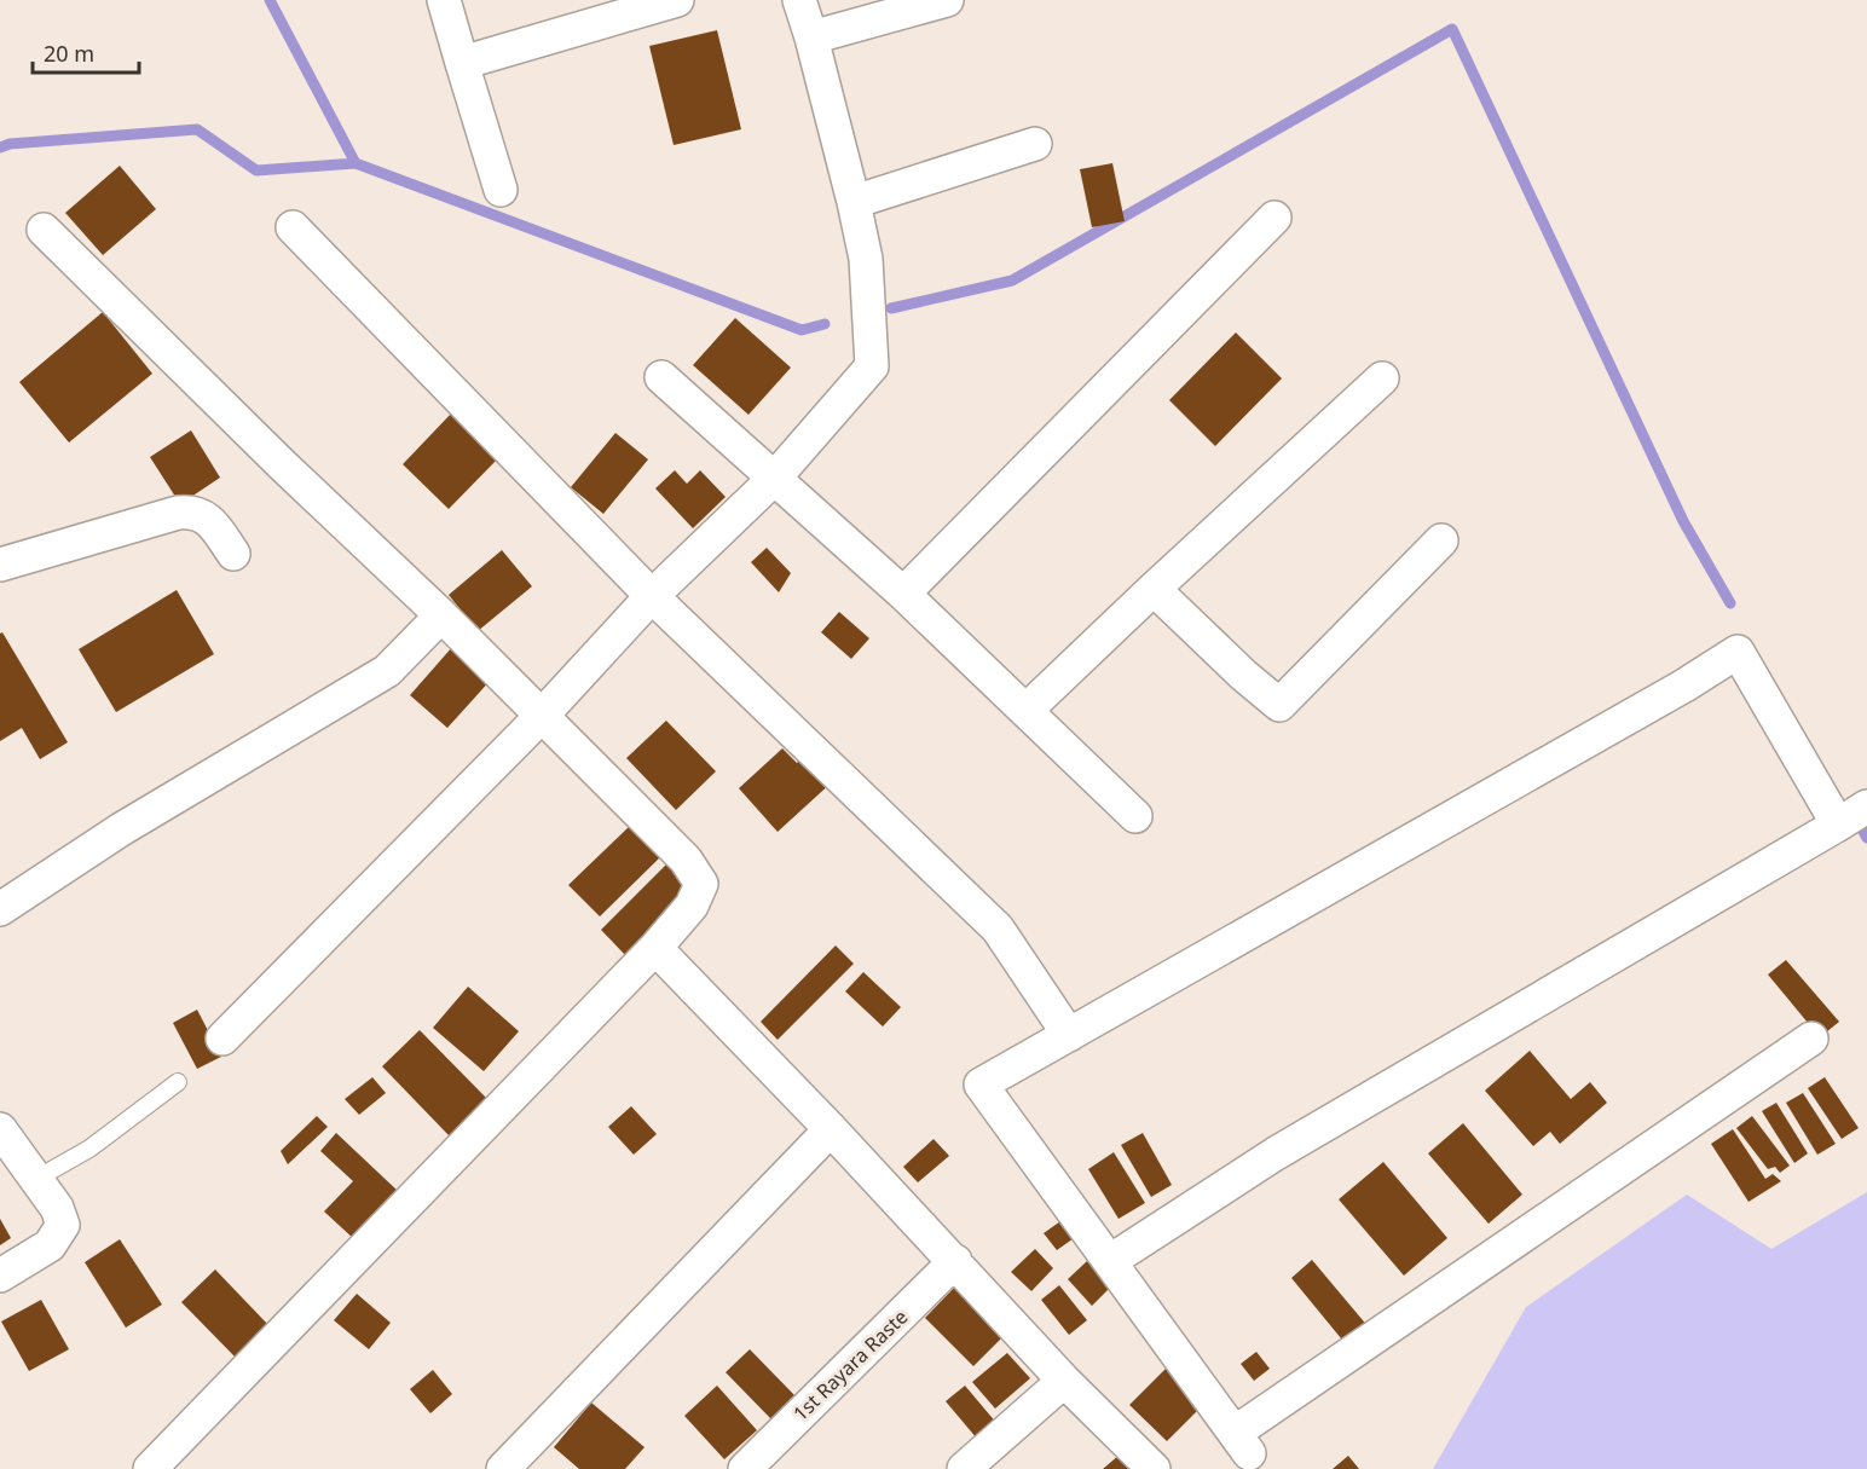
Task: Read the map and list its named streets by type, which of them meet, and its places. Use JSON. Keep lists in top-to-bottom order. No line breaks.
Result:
{"streets":{"street":["1st Rayara Raste"]},"scale_bar":"20 m"}
